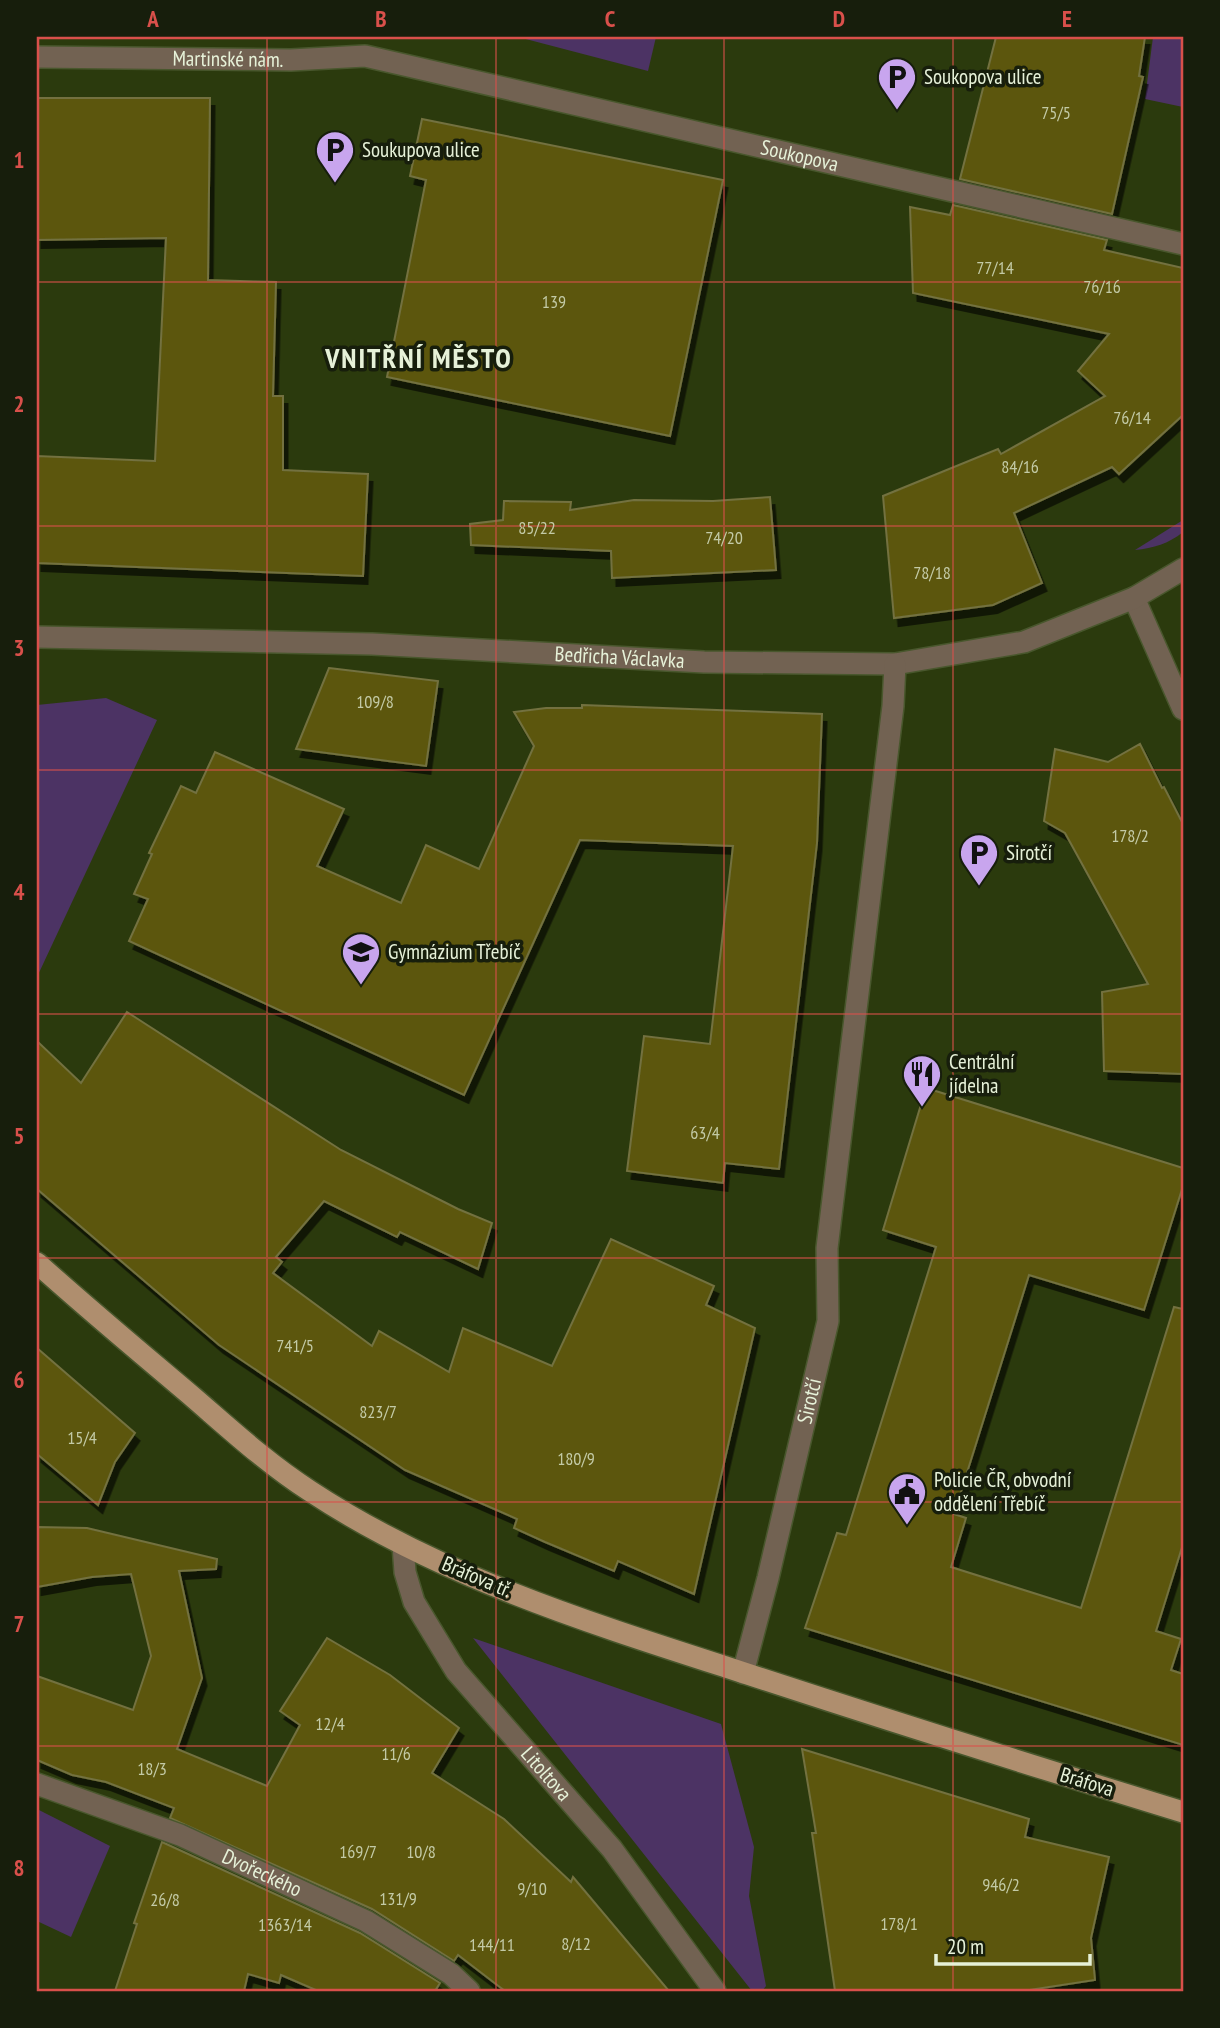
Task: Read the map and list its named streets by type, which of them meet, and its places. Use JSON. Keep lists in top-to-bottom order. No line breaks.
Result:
{"streets":{"main road":["Bráfova tř.","Bráfova"],"street":["Martinské nám.","Soukopova","Bedřicha Václavka","Sirotčí","Litoltova","Dvořeckého"]},"crossings":[["Martinské nám.","Soukopova"],["Bedřicha Václavka","Sirotčí"],["Sirotčí","Bráfova tř."],["Bráfova tř.","Litoltova"],["Bráfova tř.","Bráfova"]],"districts":["VNITŘNÍ MĚSTO"],"places":{"parking":["Soukopova ulice","Soukupova ulice","Sirotčí"],"school or university":["Gymnázium Třebíč"],"restaurant":["Centrální jídelna"],"public building":["Policie ČR, obvodní oddělení Třebíč"]},"house_numbers":["75/5","77/14","76/16","139","76/14","84/16","85/22","74/20","78/18","109/8","178/2","63/4","741/5","823/7","15/4","180/9","12/4","11/6","18/3","169/7","10/8","946/2","9/10","131/9","26/8","178/1","1363/14","8/12","144/11"],"scale_bar":"20 m","grid":{"columns":["A","B","C","D","E"],"rows":["1","2","3","4","5","6","7","8"]}}
